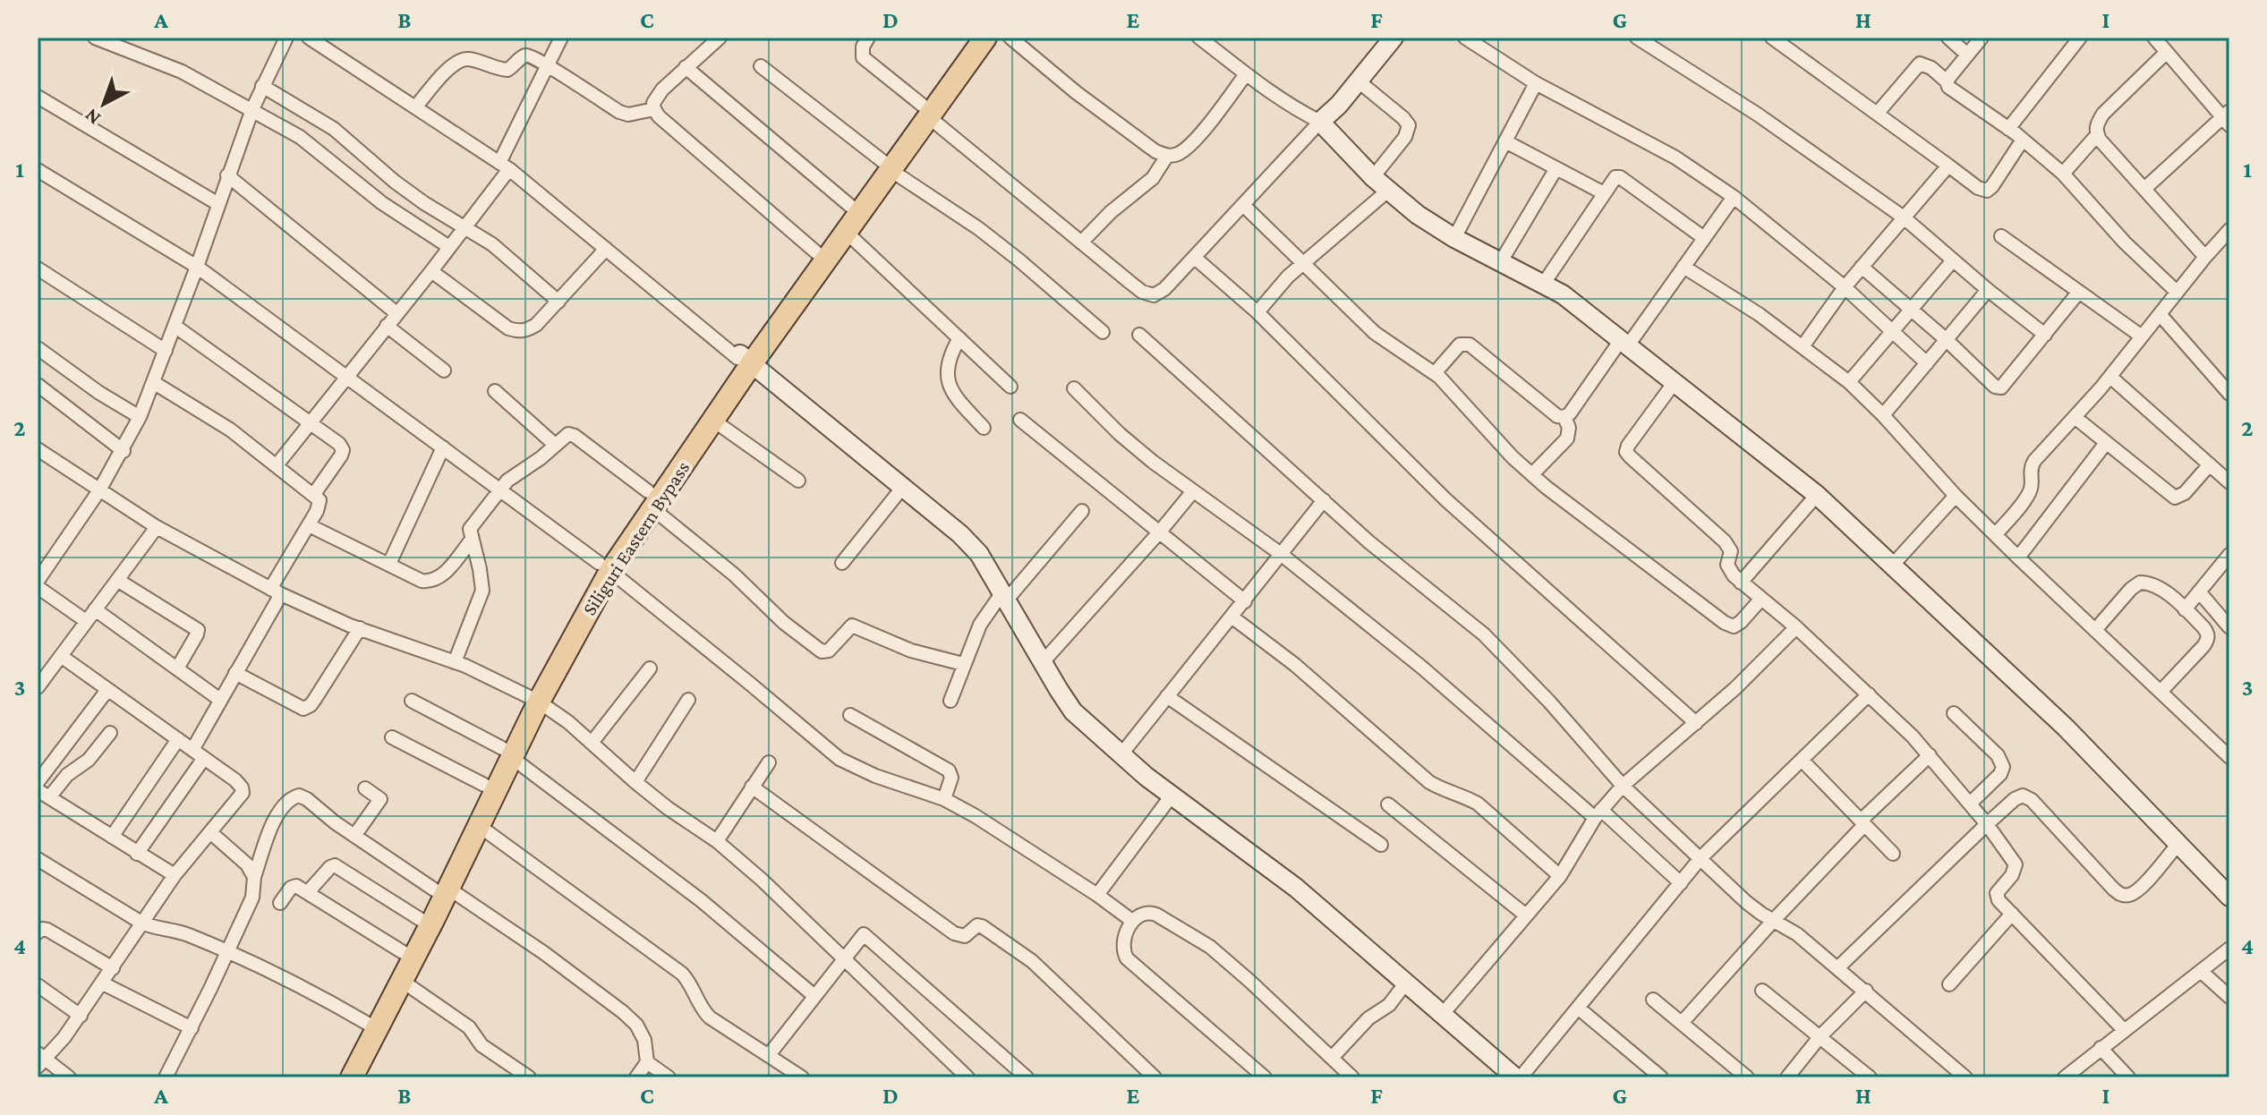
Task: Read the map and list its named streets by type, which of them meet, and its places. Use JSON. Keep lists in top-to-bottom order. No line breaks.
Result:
{"streets":{"main road":["Siliguri Eastern Bypass"]},"north":"bottom left","grid":{"columns":["A","B","C","D","E","F","G","H","I"],"rows":["1","2","3","4"]}}
